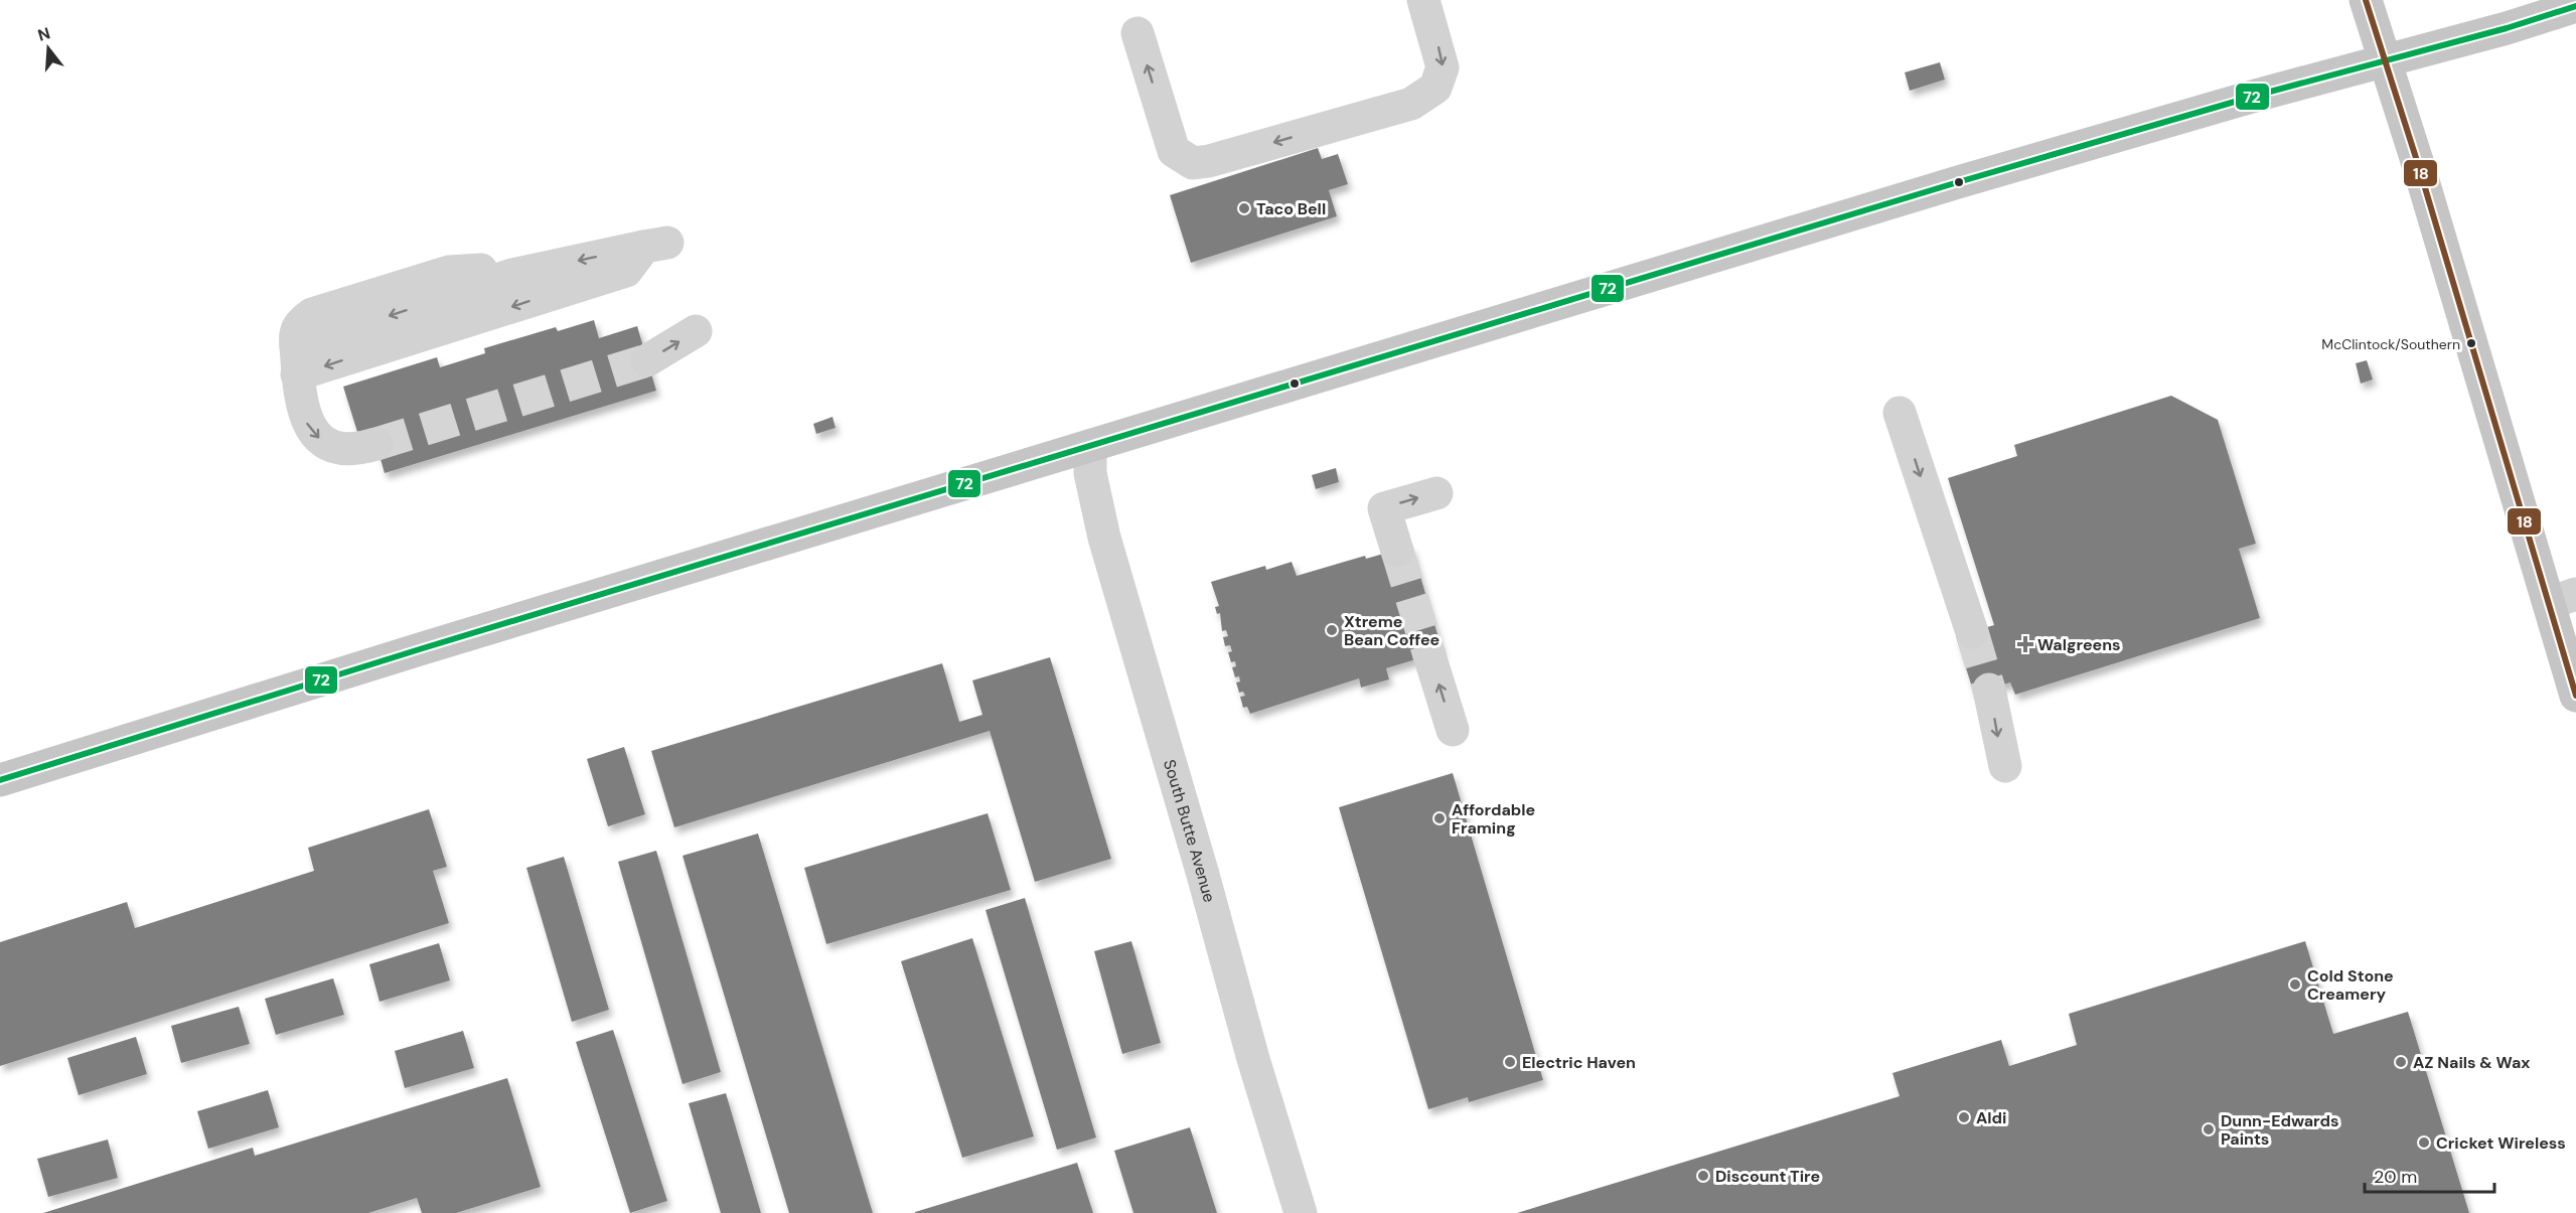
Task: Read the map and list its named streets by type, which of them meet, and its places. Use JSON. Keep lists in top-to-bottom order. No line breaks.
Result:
{"streets":{"street":["South Butte Avenue"]},"places":{"other":["Taco Bell","McClintock/Southern","Xtreme Bean Coffee","Affordable Framing","Cold Stone Creamery","Electric Haven","AZ Nails & Wax","Aldi","Dunn-Edwards Paints","Cricket Wireless","Discount Tire"],"health":["Walgreens"]},"lines":["transit line 18","transit line 72"],"scale_bar":"20 m","north":"top"}
